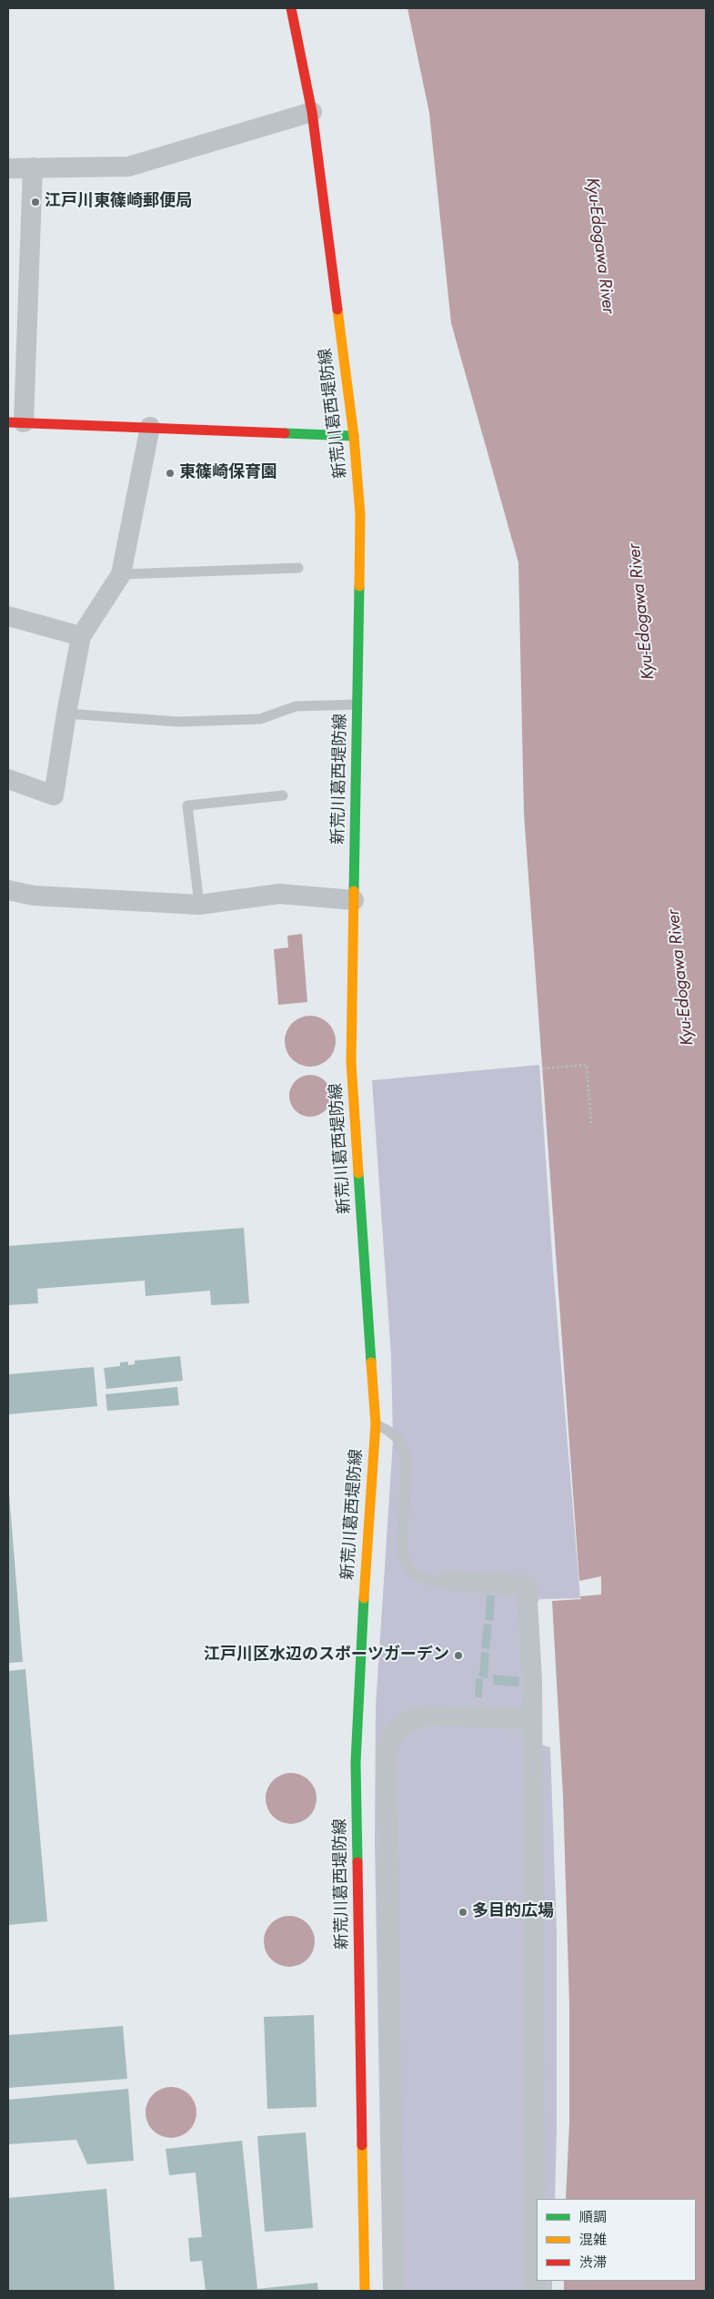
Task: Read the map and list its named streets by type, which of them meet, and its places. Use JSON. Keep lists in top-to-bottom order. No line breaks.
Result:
{"streets":{"main road":["新荒川葛西堤防線"]},"water":["Kyu-Edogawa River"],"places":["江戸川東篠崎郵便局","東篠崎保育園","江戸川区水辺のスポーツガーデン","多目的広場"],"legend":["順調","混雑","渋滞"]}
